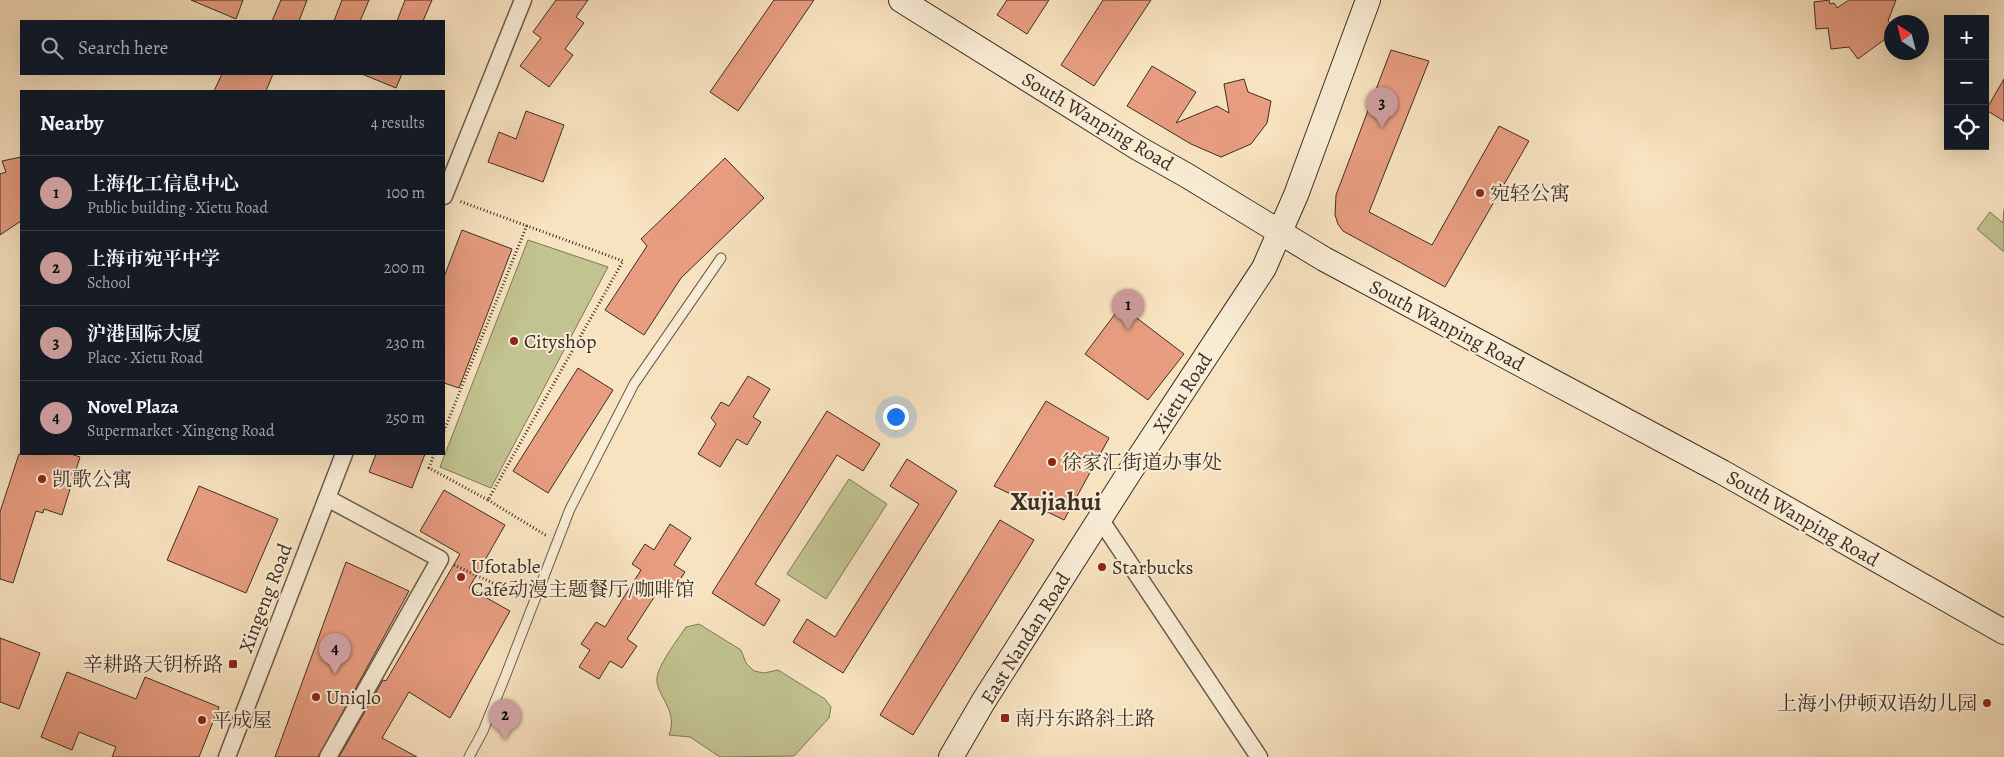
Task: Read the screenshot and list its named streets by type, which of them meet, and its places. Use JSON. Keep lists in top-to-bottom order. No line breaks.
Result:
{"streets":{"main road":["South Wanping Road","Xietu Road","East Nandan Road"],"street":["Xingeng Road"]},"crossings":[["South Wanping Road","Xietu Road"],["Xietu Road","East Nandan Road"]],"districts":["Xujiahui"],"places":{"other":["宛轻公寓","Cityshop","徐家汇街道办事处","凯歌公寓","Starbucks","Ufotable Café动漫主题餐厅/咖啡馆","Uniqlo","上海小伊顿双语幼儿园","平成屋"],"transit":["辛耕路天钥桥路","南丹东路斜土路"]},"north":"top left","page":{"map_buttons":["+","−"],"search":"Search here","pins":["3","1","4","2"],"heading":["Nearby","4 results"],"list":[{"mark":"1","name":"上海化工信息中心","note":"Public building · Xietu Road","value":"100 m"},{"mark":"2","name":"上海市宛平中学","note":"School","value":"200 m"},{"mark":"3","name":"沪港国际大厦","note":"Place · Xietu Road","value":"230 m"},{"mark":"4","name":"Novel Plaza","note":"Supermarket · Xingeng Road","value":"250 m"}]}}
